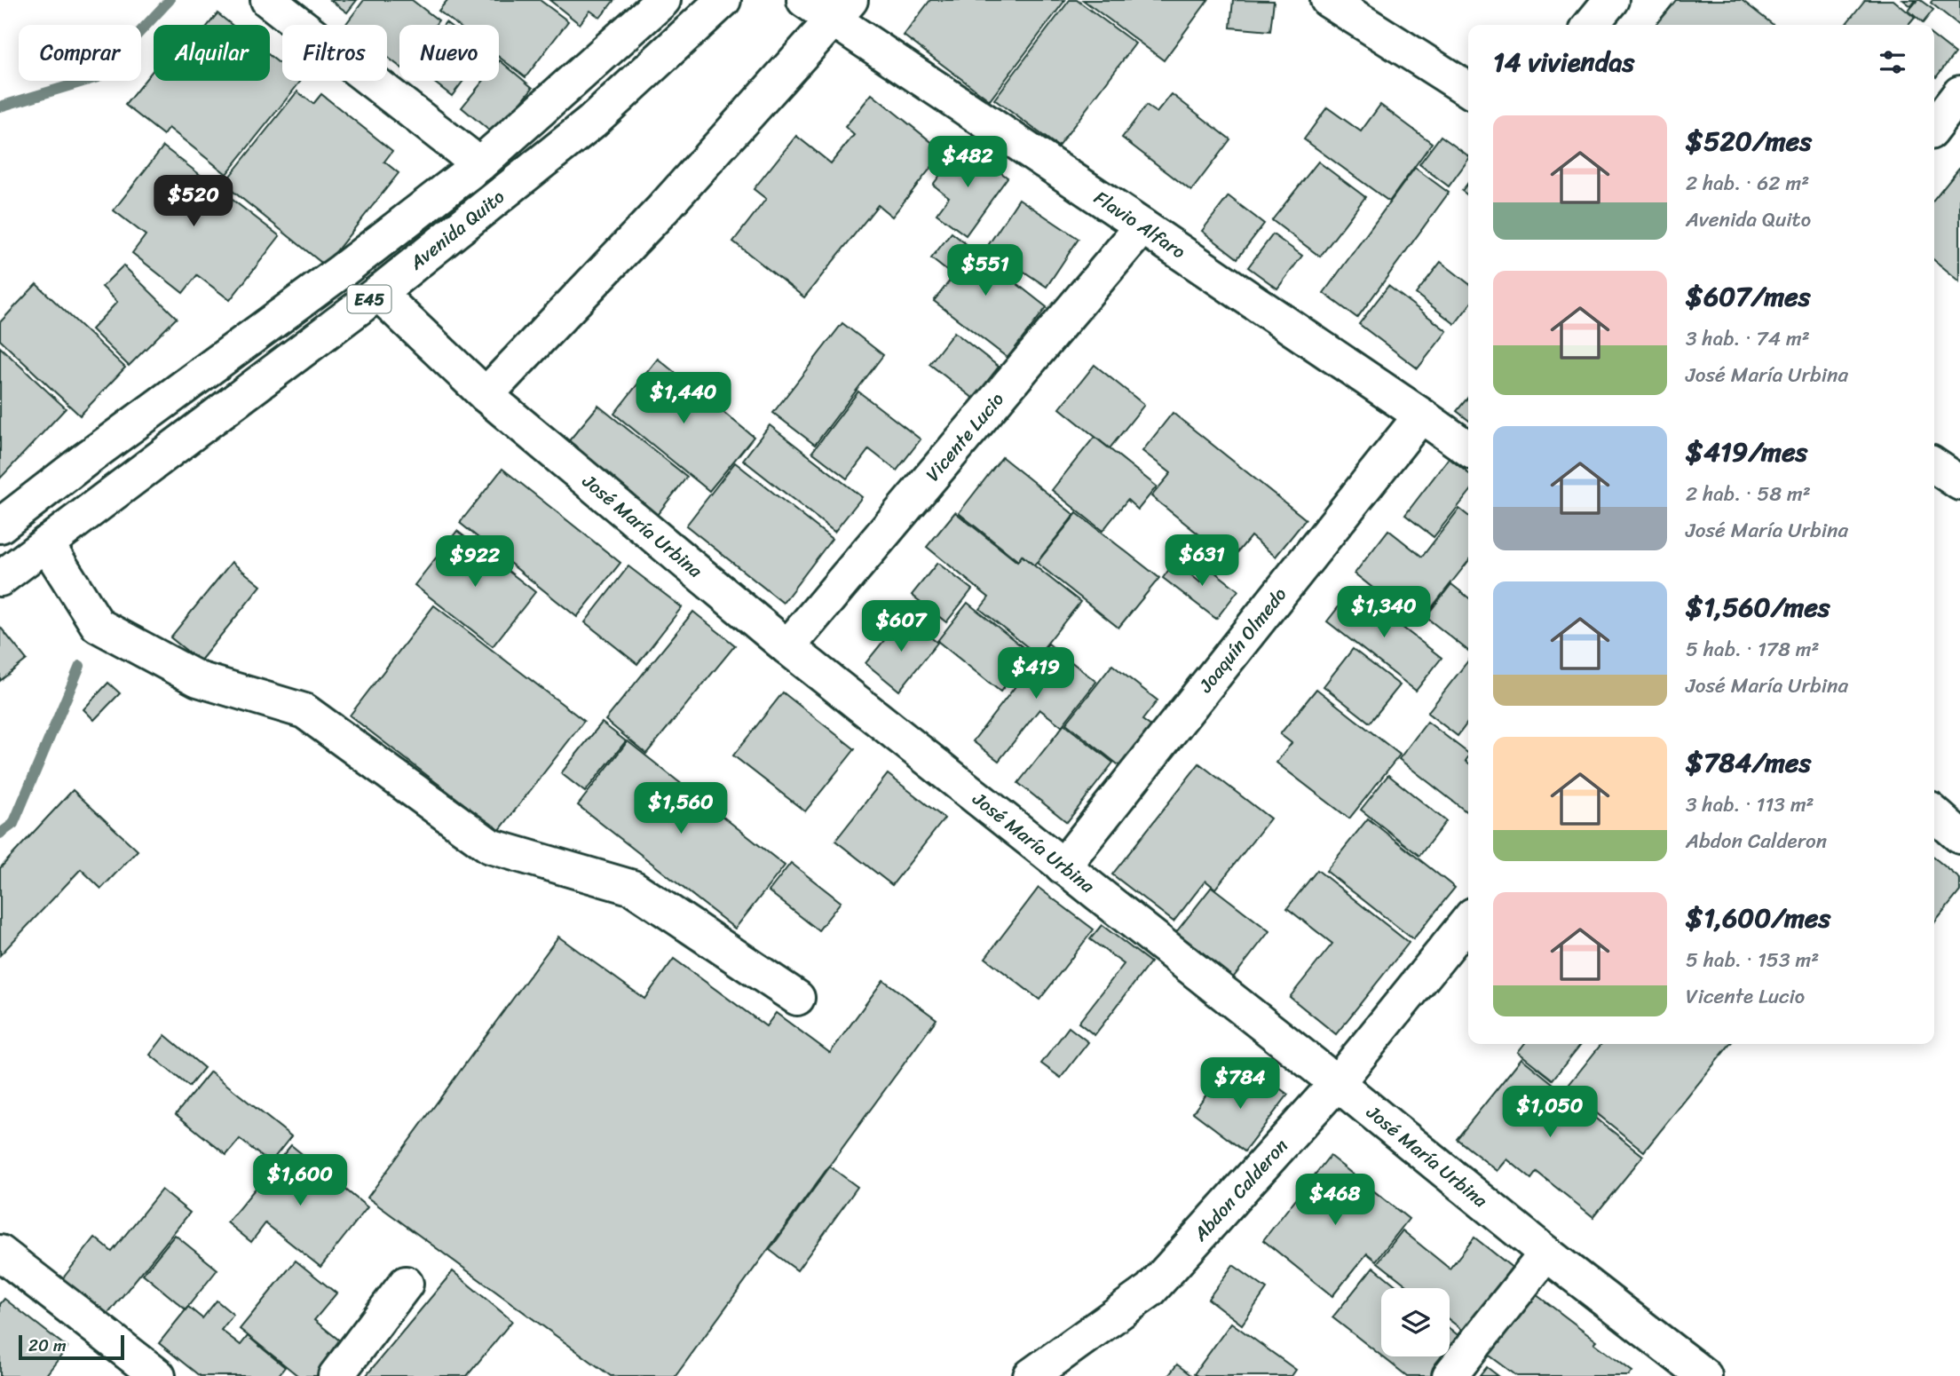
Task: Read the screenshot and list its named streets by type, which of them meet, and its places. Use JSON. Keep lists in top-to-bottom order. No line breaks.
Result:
{"streets":{"main road":["Flavio Alfaro","Avenida Quito","E45","Vicente Lucio","José María Urbina","Joaquín Olmedo","Abdon Calderon"]},"crossings":[["Flavio Alfaro","Vicente Lucio"],["Flavio Alfaro","Joaquín Olmedo"],["Avenida Quito","José María Urbina"],["Vicente Lucio","José María Urbina"],["José María Urbina","Joaquín Olmedo"],["José María Urbina","Abdon Calderon"]],"scale_bar":"20 m","page":{"chip":["Comprar","Alquilar","Filtros","Nuevo"],"heading":"14 viviendas","list":[{"name":"$520/mes","note":"2 hab. · 62 m² · Avenida Quito"},{"name":"$607/mes","note":"3 hab. · 74 m² · José María Urbina"},{"name":"$419/mes","note":"2 hab. · 58 m² · José María Urbina"},{"name":"$1,560/mes","note":"5 hab. · 178 m² · José María Urbina"},{"name":"$784/mes","note":"3 hab. · 113 m² · Abdon Calderon"},{"name":"$1,600/mes","note":"5 hab. · 153 m² · Vicente Lucio"}],"price":["$482","$520","$551","$1,440","$631","$922","$1,340","$607","$419","$1,560","$784","$1,050","$1,600","$468"],"scale":"20 m"}}
